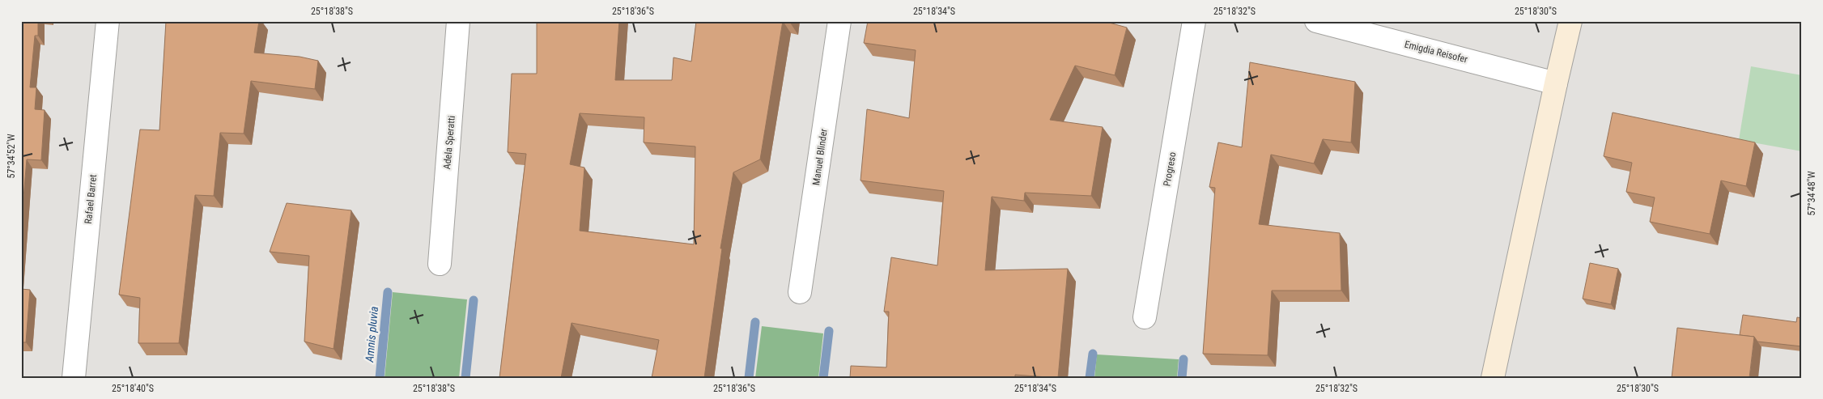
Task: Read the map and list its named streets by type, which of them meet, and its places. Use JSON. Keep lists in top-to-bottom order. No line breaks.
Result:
{"streets":{"street":["Emigdia Reisofer","Adela Speratti","Manuel Blinder","Progreso","Rafael Barret"]},"water":["Amnis pluvia"],"coordinates":["25°18'38\"S","25°18'36\"S","25°18'34\"S","25°18'32\"S","25°18'30\"S","57°34'52\"W","57°34'48\"W","25°18'40\"S"]}
